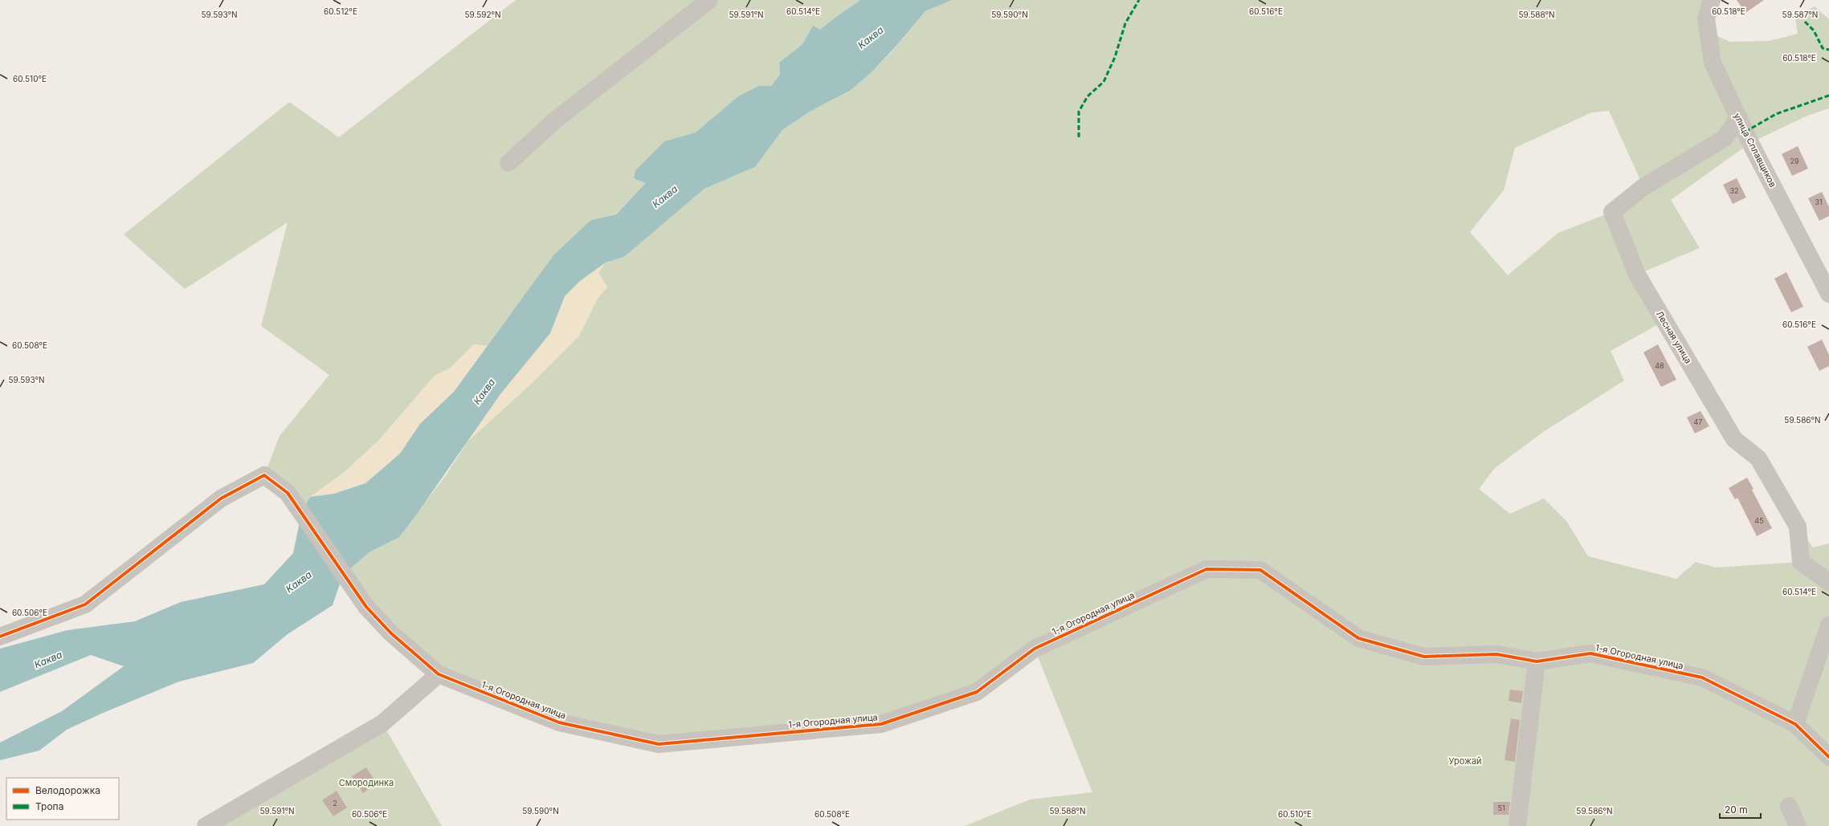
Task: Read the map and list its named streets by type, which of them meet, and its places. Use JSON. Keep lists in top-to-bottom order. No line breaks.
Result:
{"streets":{"street":["улица Сплавщиков","Лесная улица","1-я Огородная улица"]},"crossings":[["улица Сплавщиков","Лесная улица"]],"water":["Каква"],"parks":["Урожай","Смородинка"],"house_numbers":["29","32","31","48","47","45","2","51"],"legend":["Велодорожка","Тропа"],"scale_bar":"20 m","coordinates":["60.518°E","60.512°E","60.514°E","60.516°E","59.593°N","59.592°N","59.588°N","59.587°N","59.591°N","59.590°N","60.510°E","60.508°E","59.586°N","60.506°E"]}
